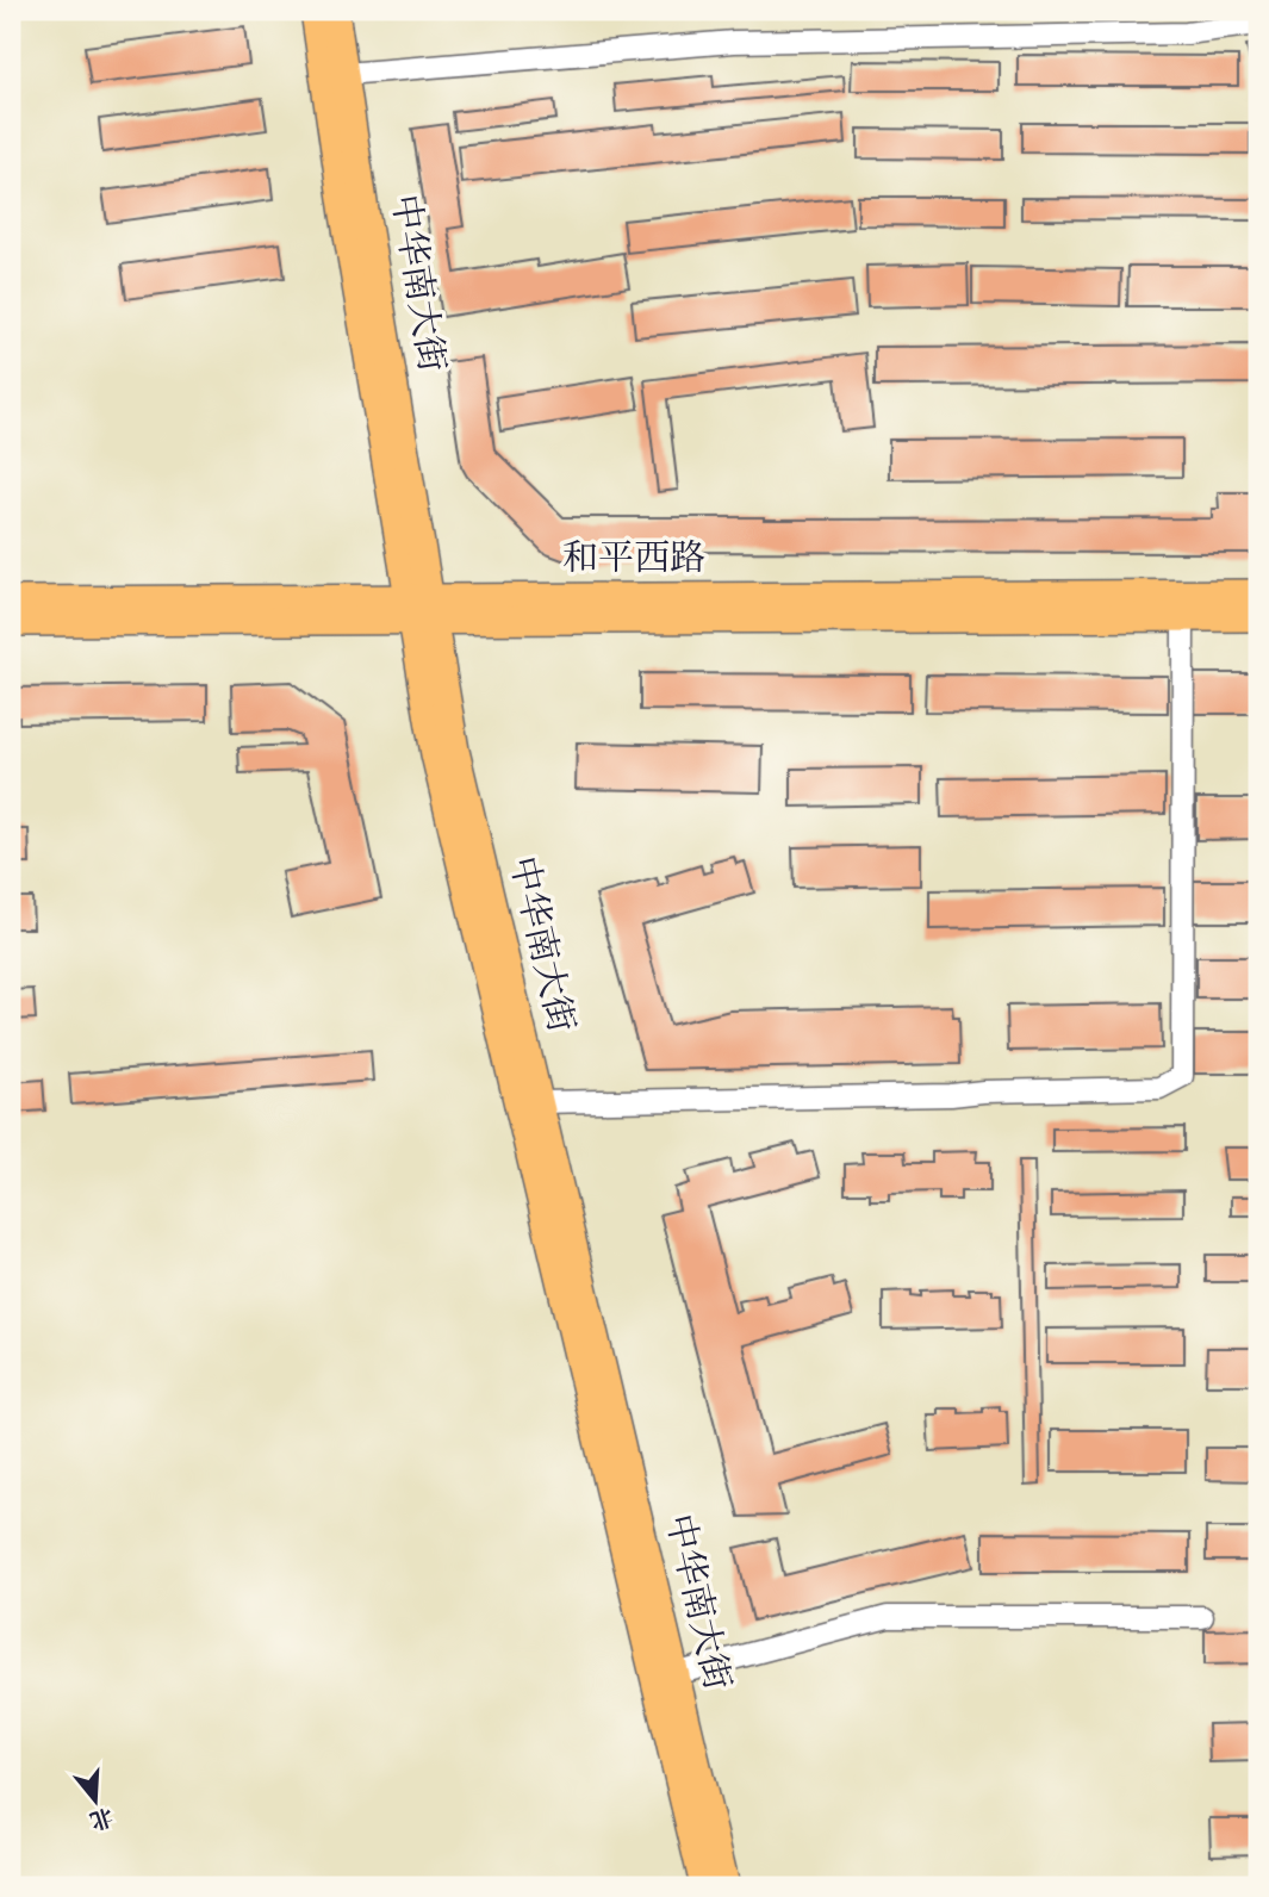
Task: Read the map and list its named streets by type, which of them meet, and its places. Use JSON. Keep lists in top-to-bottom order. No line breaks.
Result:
{"streets":{"main road":["中华南大街","和平西路"]},"crossings":[["中华南大街","和平西路"]],"north":"bottom"}
